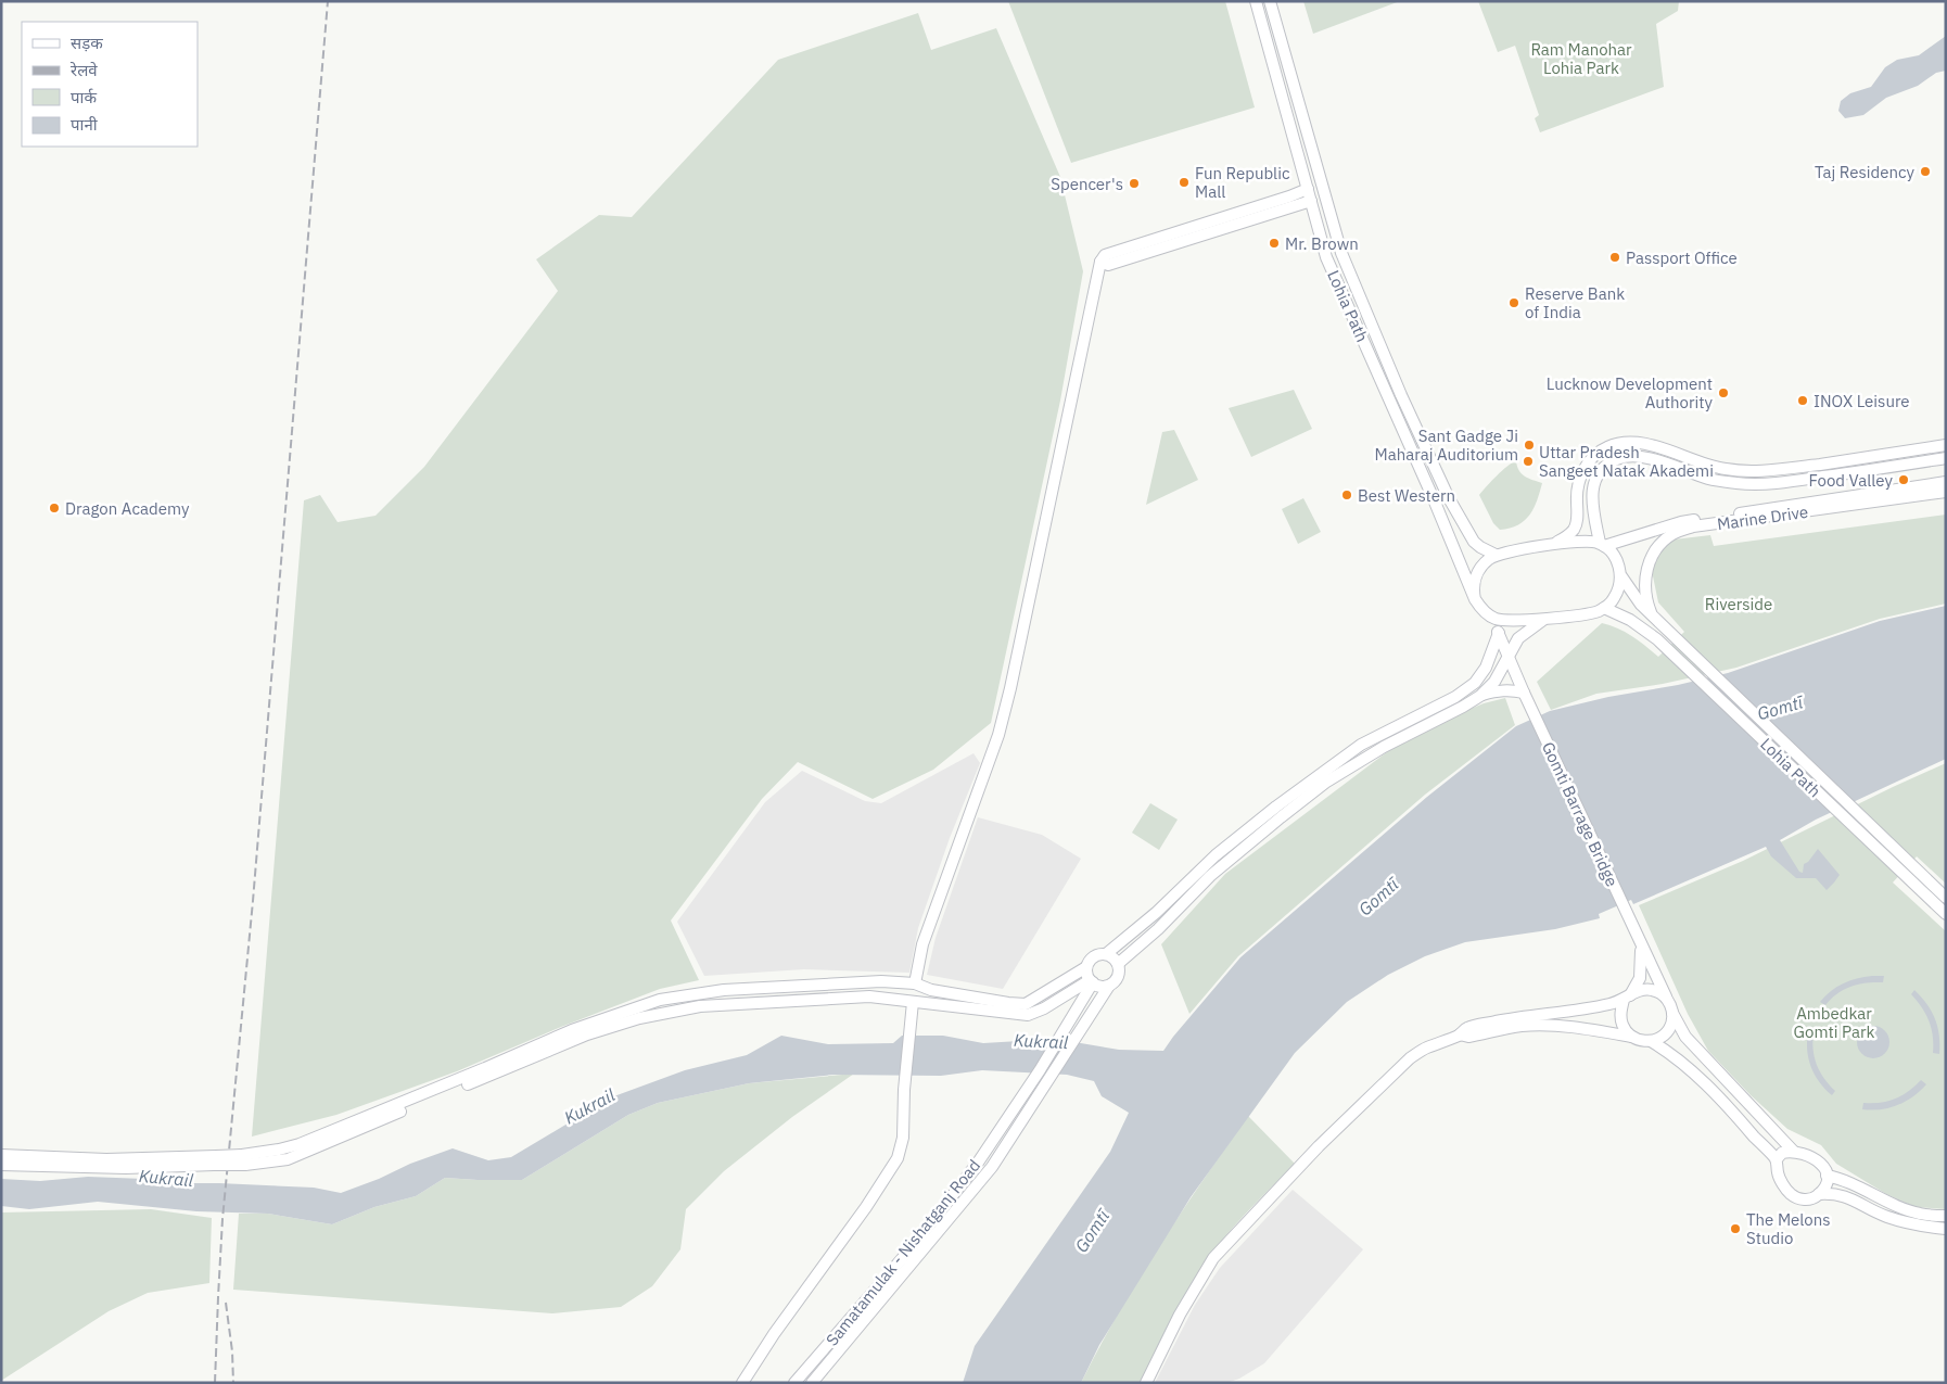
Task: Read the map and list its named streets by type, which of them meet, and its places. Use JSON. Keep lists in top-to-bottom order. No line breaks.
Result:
{"streets":{"street":["Lohia Path","Marine Drive","Gomti Barrage Bridge","Samatamulak - Nishatganj Road"]},"crossings":[["Lohia Path","Marine Drive"],["Lohia Path","Gomti Barrage Bridge"]],"water":["Gomtī","Kukrail"],"parks":["Ram Manohar Lohia Park","Riverside","Ambedkar Gomti Park"],"places":["Taj Residency","Fun Republic Mall","Spencer's","Mr. Brown","Passport Office","Reserve Bank of India","Lucknow Development Authority","INOX Leisure","Sant Gadge Ji Maharaj Auditorium","Uttar Pradesh Sangeet Natak Akademi","Food Valley","Best Western","Dragon Academy","The Melons Studio"],"legend":["सड़क","रेलवे","पार्क","पानी"]}
